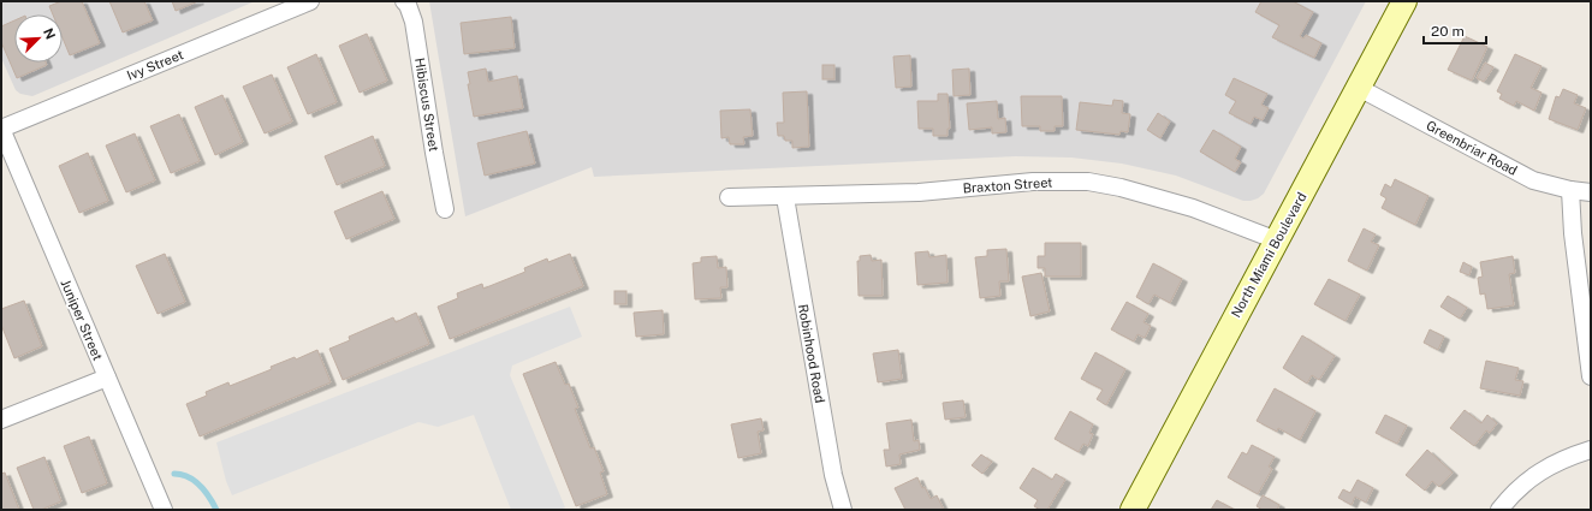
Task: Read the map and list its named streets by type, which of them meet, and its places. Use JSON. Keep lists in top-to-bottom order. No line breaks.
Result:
{"streets":{"main road":["North Miami Boulevard"],"street":["Ivy Street","Hibiscus Street","Greenbriar Road","Braxton Street","Juniper Street","Robinhood Road"]},"crossings":[["Ivy Street","Juniper Street"],["Greenbriar Road","North Miami Boulevard"],["Braxton Street","North Miami Boulevard"],["Braxton Street","Robinhood Road"]],"scale_bar":"20 m","north":"top right"}
